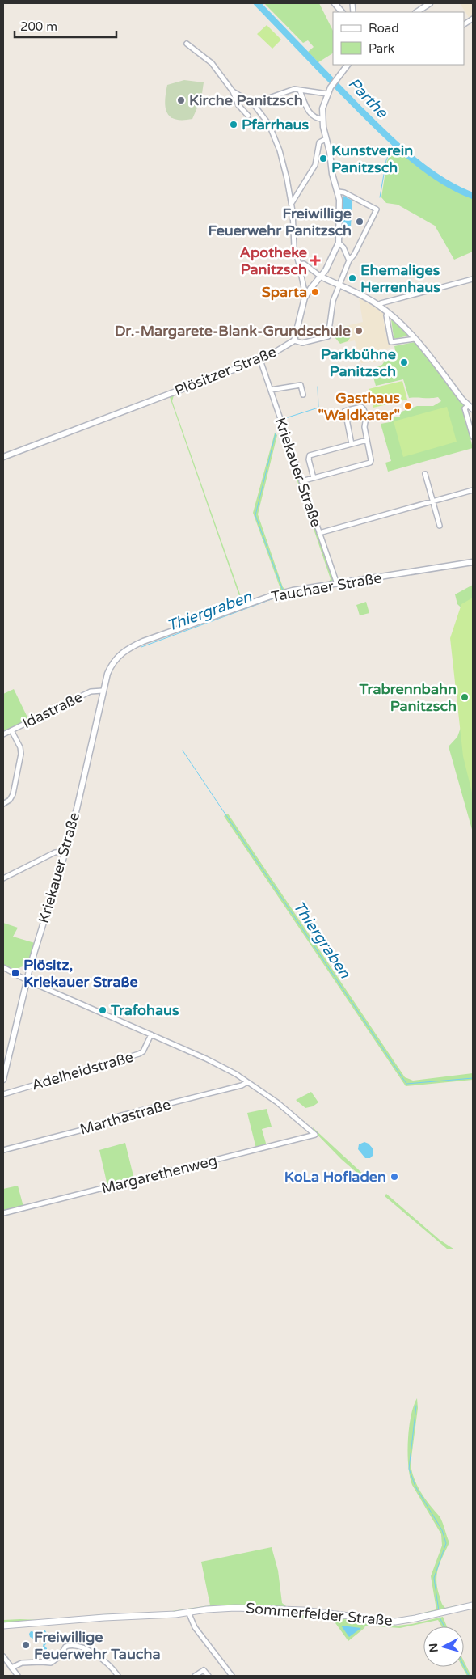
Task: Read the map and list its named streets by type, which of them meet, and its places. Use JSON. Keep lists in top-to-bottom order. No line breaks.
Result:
{"streets":{"main road":["Sommerfelder Straße"],"street":["Plösitzer Straße","Kriekauer Straße","Tauchaer Straße","Idastraße","Adelheidstraße","Marthastraße","Margarethenweg"]},"crossings":[["Plösitzer Straße","Kriekauer Straße"],["Kriekauer Straße","Tauchaer Straße"],["Kriekauer Straße","Idastraße"],["Marthastraße","Margarethenweg"]],"water":["Parthe","Thiergraben"],"places":{"other":["Kirche Panitzsch","Pfarrhaus","Kunstverein Panitzsch","Freiwillige Feuerwehr Panitzsch","Ehemaliges Herrenhaus","Sparta","Dr.-Margarete-Blank-Grundschule","Parkbühne Panitzsch","Gasthaus \"Waldkater\"","Trabrennbahn Panitzsch","Trafohaus","KoLa Hofladen","Freiwillige Feuerwehr Taucha"],"health":["Apotheke Panitzsch"],"transit":["Plösitz, Kriekauer Straße"]},"legend":["Road","Park"],"scale_bar":"200 m","north":"left"}
